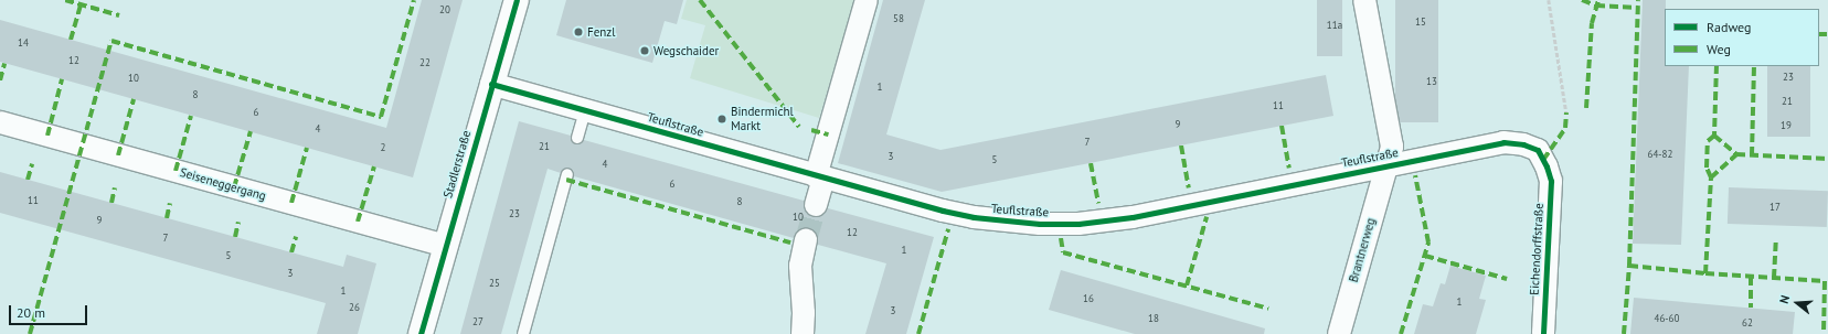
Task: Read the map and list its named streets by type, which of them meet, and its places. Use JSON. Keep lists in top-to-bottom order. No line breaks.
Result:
{"streets":{"main road":["Stadlerstraße"],"street":["Teuflstraße","Seiseneggergang","Eichendorffstraße","Brantnerweg"]},"crossings":[["Teuflstraße","Stadlerstraße"],["Teuflstraße","Eichendorffstraße"],["Teuflstraße","Brantnerweg"],["Stadlerstraße","Seiseneggergang"]],"places":["Fenzl","Wegschaider","Bindermichl Markt"],"house_numbers":["20","58","15","11a","14","12","22","23","10","13","1","8","21","11","6","9","19","4","7","21","2","64-82","3","5","4","6","11","8","17","23","10","9","12","7","1","5","3","25","1","16","1","26","3","18","46-60","27","62"],"legend":["Radweg","Weg"],"scale_bar":"20 m","north":"left"}
